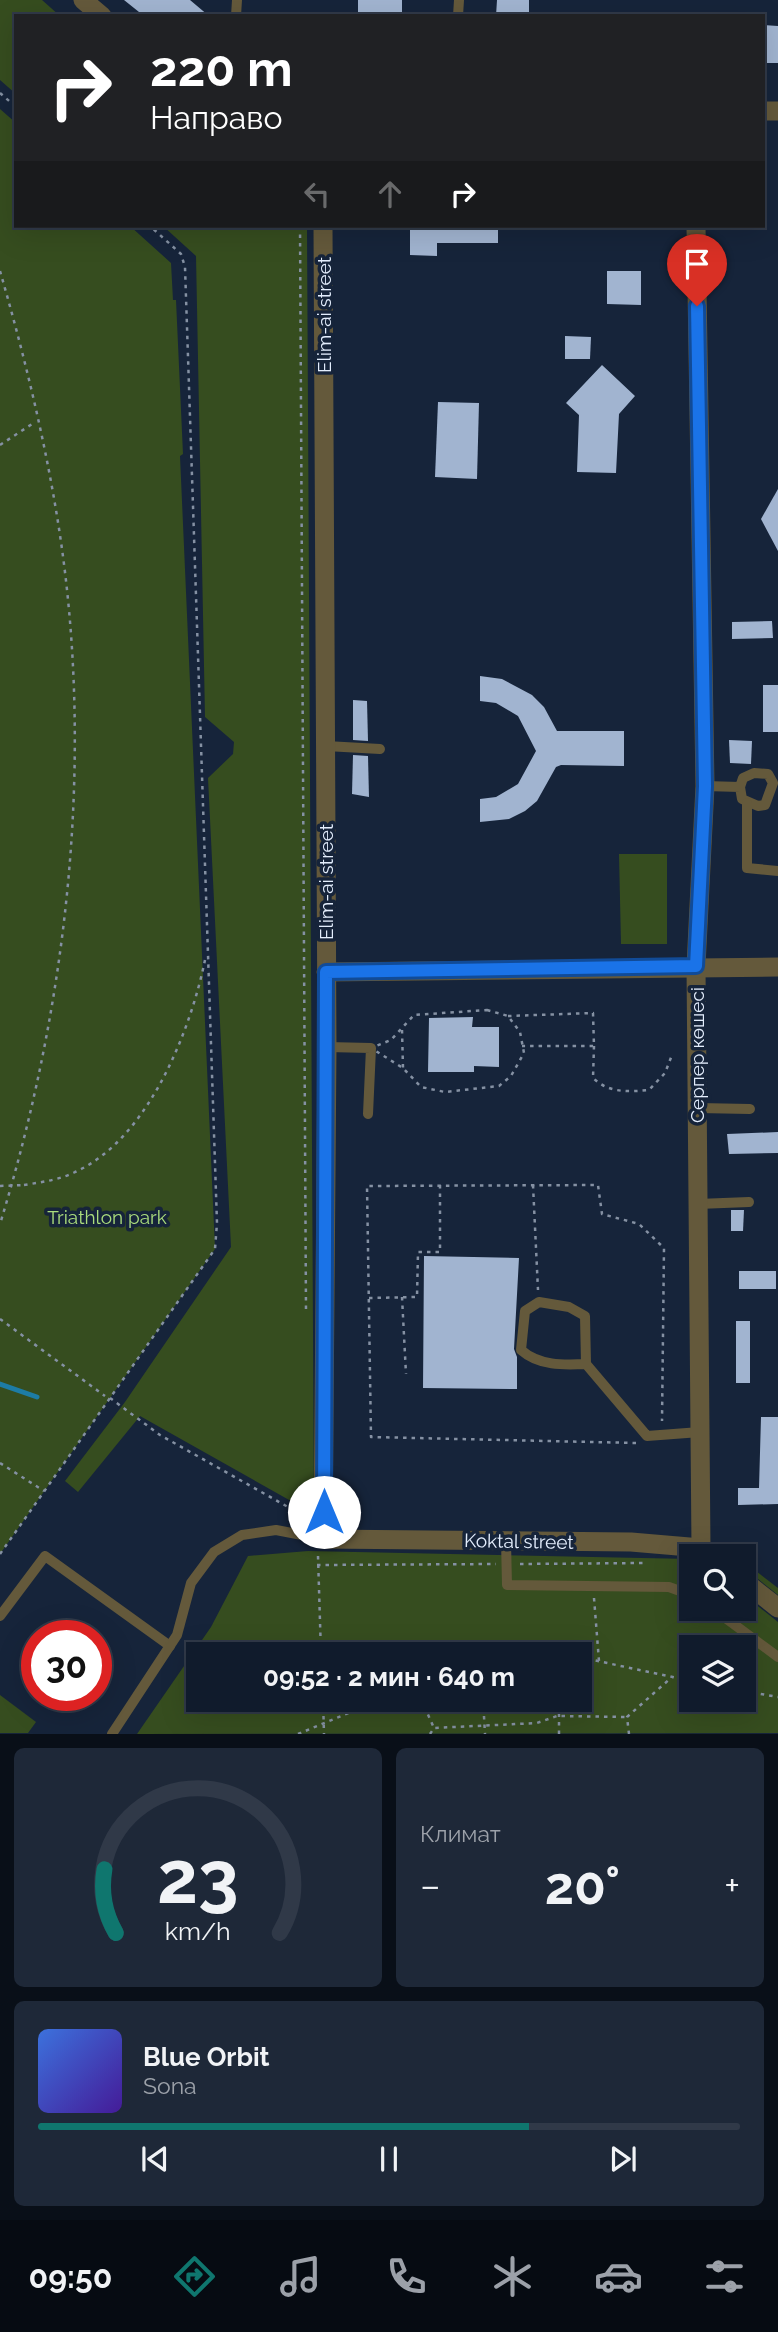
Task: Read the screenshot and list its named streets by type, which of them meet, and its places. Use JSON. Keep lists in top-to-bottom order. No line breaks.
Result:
{"streets":{"street":["Elim-ai street","Серпер көшесі","Koktal street"]},"crossings":[["Elim-ai street","Koktal street"]],"parks":["Triathlon park"],"page":{"turn":["220 m","Направо"],"limit":"30","trip":"09:52 · 2 мин · 640 m","tile":"Климат","heat":["−","20°","+"],"song":["Blue Orbit","Sona"],"tabs":"09:50","gauge":["23","km/h"]}}
